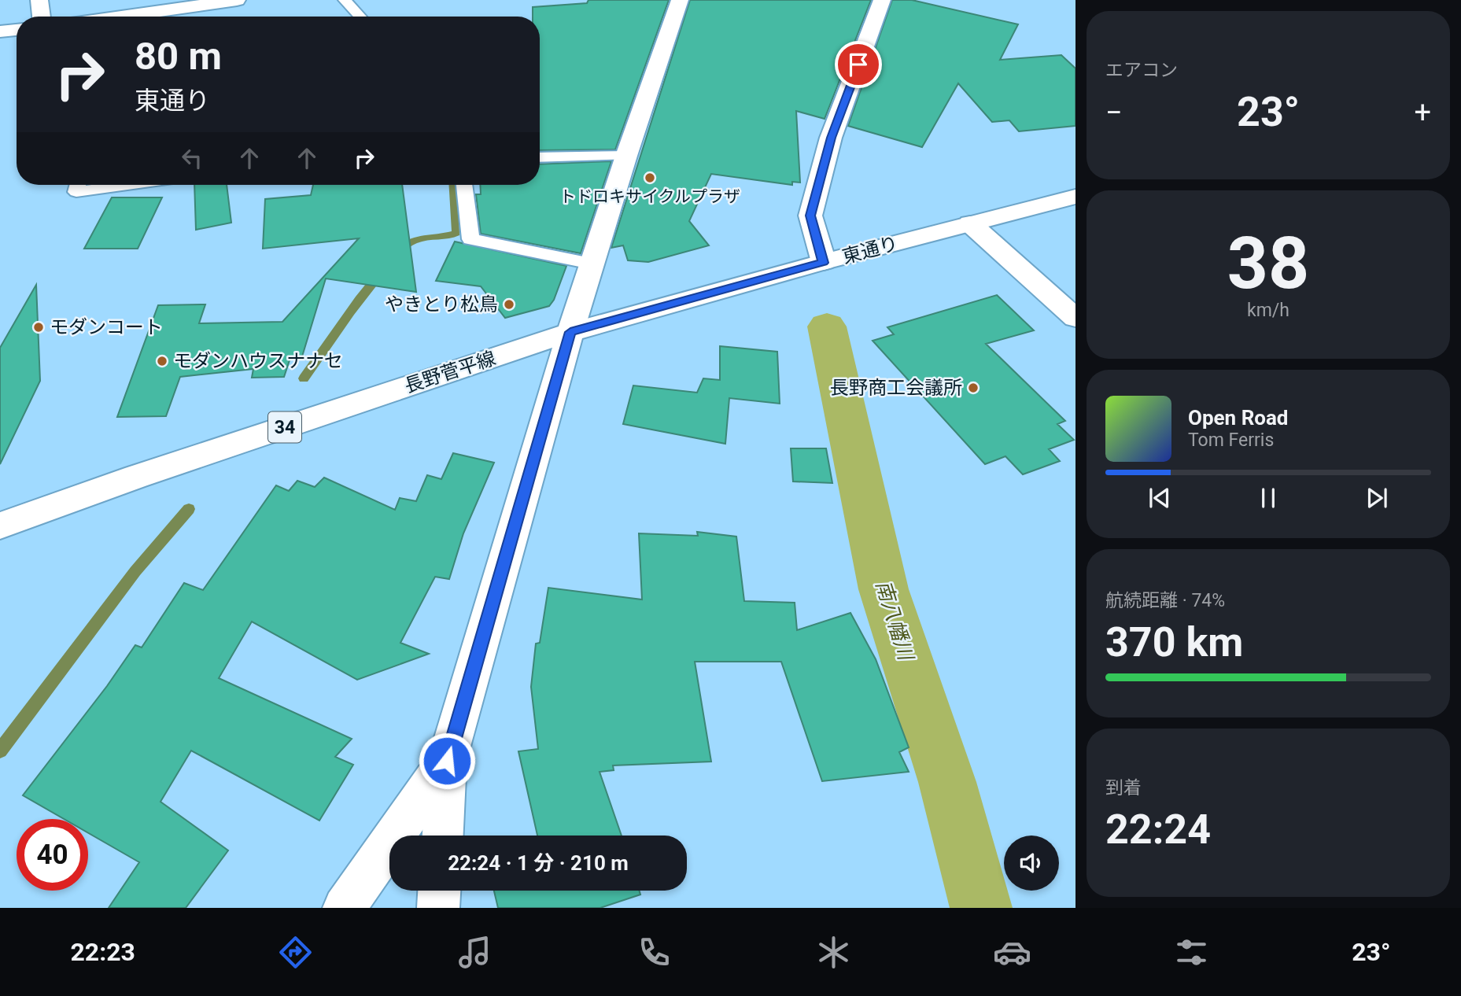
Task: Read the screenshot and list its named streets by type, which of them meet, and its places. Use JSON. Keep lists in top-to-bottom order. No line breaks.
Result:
{"streets":{"street":["東通り","長野菅平線","34"]},"crossings":[["東通り","長野菅平線"]],"water":["南八幡川"],"places":["トドロキサイクルプラザ","やきとり松鳥","モダンコート","モダンハウスナナセ","長野商工会議所"],"page":{"tile":["エアコン",["38","km/h"],["航続距離 · 74%","370 km"],["到着","22:24"]],"turn":["80 m","東通り"],"heat":["−","23°","+"],"song":["Open Road","Tom Ferris"],"limit":"40","trip":"22:24 · 1 分 · 210 m","tabs":["22:23","23°"]}}
